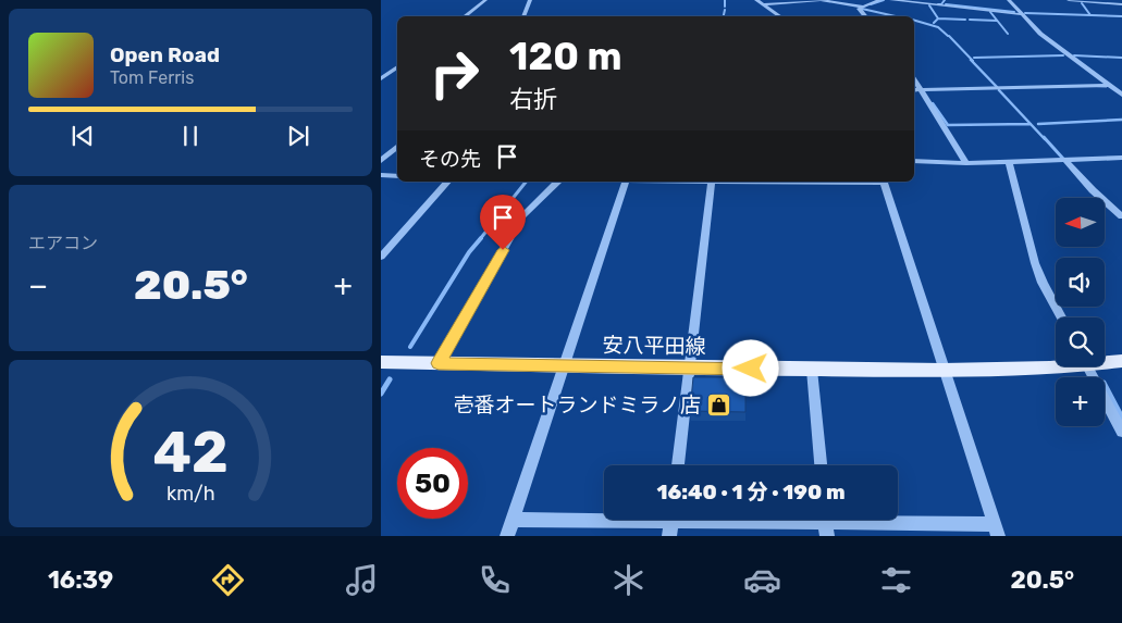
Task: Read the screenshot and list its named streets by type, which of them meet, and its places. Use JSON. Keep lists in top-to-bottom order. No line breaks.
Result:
{"streets":{"main road":["安八平田線"]},"places":{"shop":["壱番オートランドミラノ店"]},"north":"left","page":{"turn":["120 m","右折"],"song":["Open Road","Tom Ferris"],"then":"その先","tile":"エアコン","map_buttons":"+","heat":["−","20.5°","+"],"limit":"50","trip":"16:40 · 1 分 · 190 m","tabs":["16:39","20.5°"],"gauge":["42","km/h"]}}
